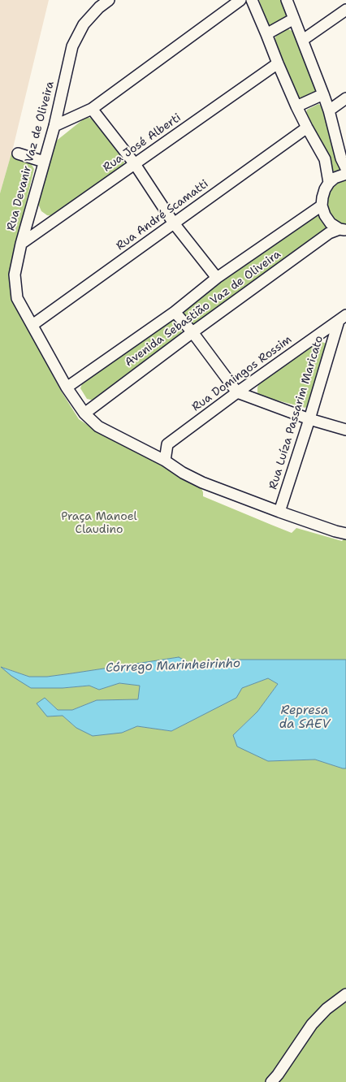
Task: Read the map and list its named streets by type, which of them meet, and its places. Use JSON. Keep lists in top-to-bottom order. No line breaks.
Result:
{"streets":{"street":["Rua José Alberti","Rua Devanir Vaz de Oliveira","Rua André Scamatti","Avenida Sebastião Vaz de Oliveira","Rua Domingos Rossim","Rua Luíza Passarim Maricato"]},"crossings":[["Rua José Alberti","Rua Devanir Vaz de Oliveira"],["Rua Devanir Vaz de Oliveira","Rua André Scamatti"],["Rua Devanir Vaz de Oliveira","Avenida Sebastião Vaz de Oliveira"],["Rua Devanir Vaz de Oliveira","Rua Domingos Rossim"],["Rua Devanir Vaz de Oliveira","Rua Luíza Passarim Maricato"],["Rua Domingos Rossim","Rua Luíza Passarim Maricato"]],"water":["Córrego Marinheirinho","Represa da SAEV"],"parks":["Praça Manoel Claudino"]}
